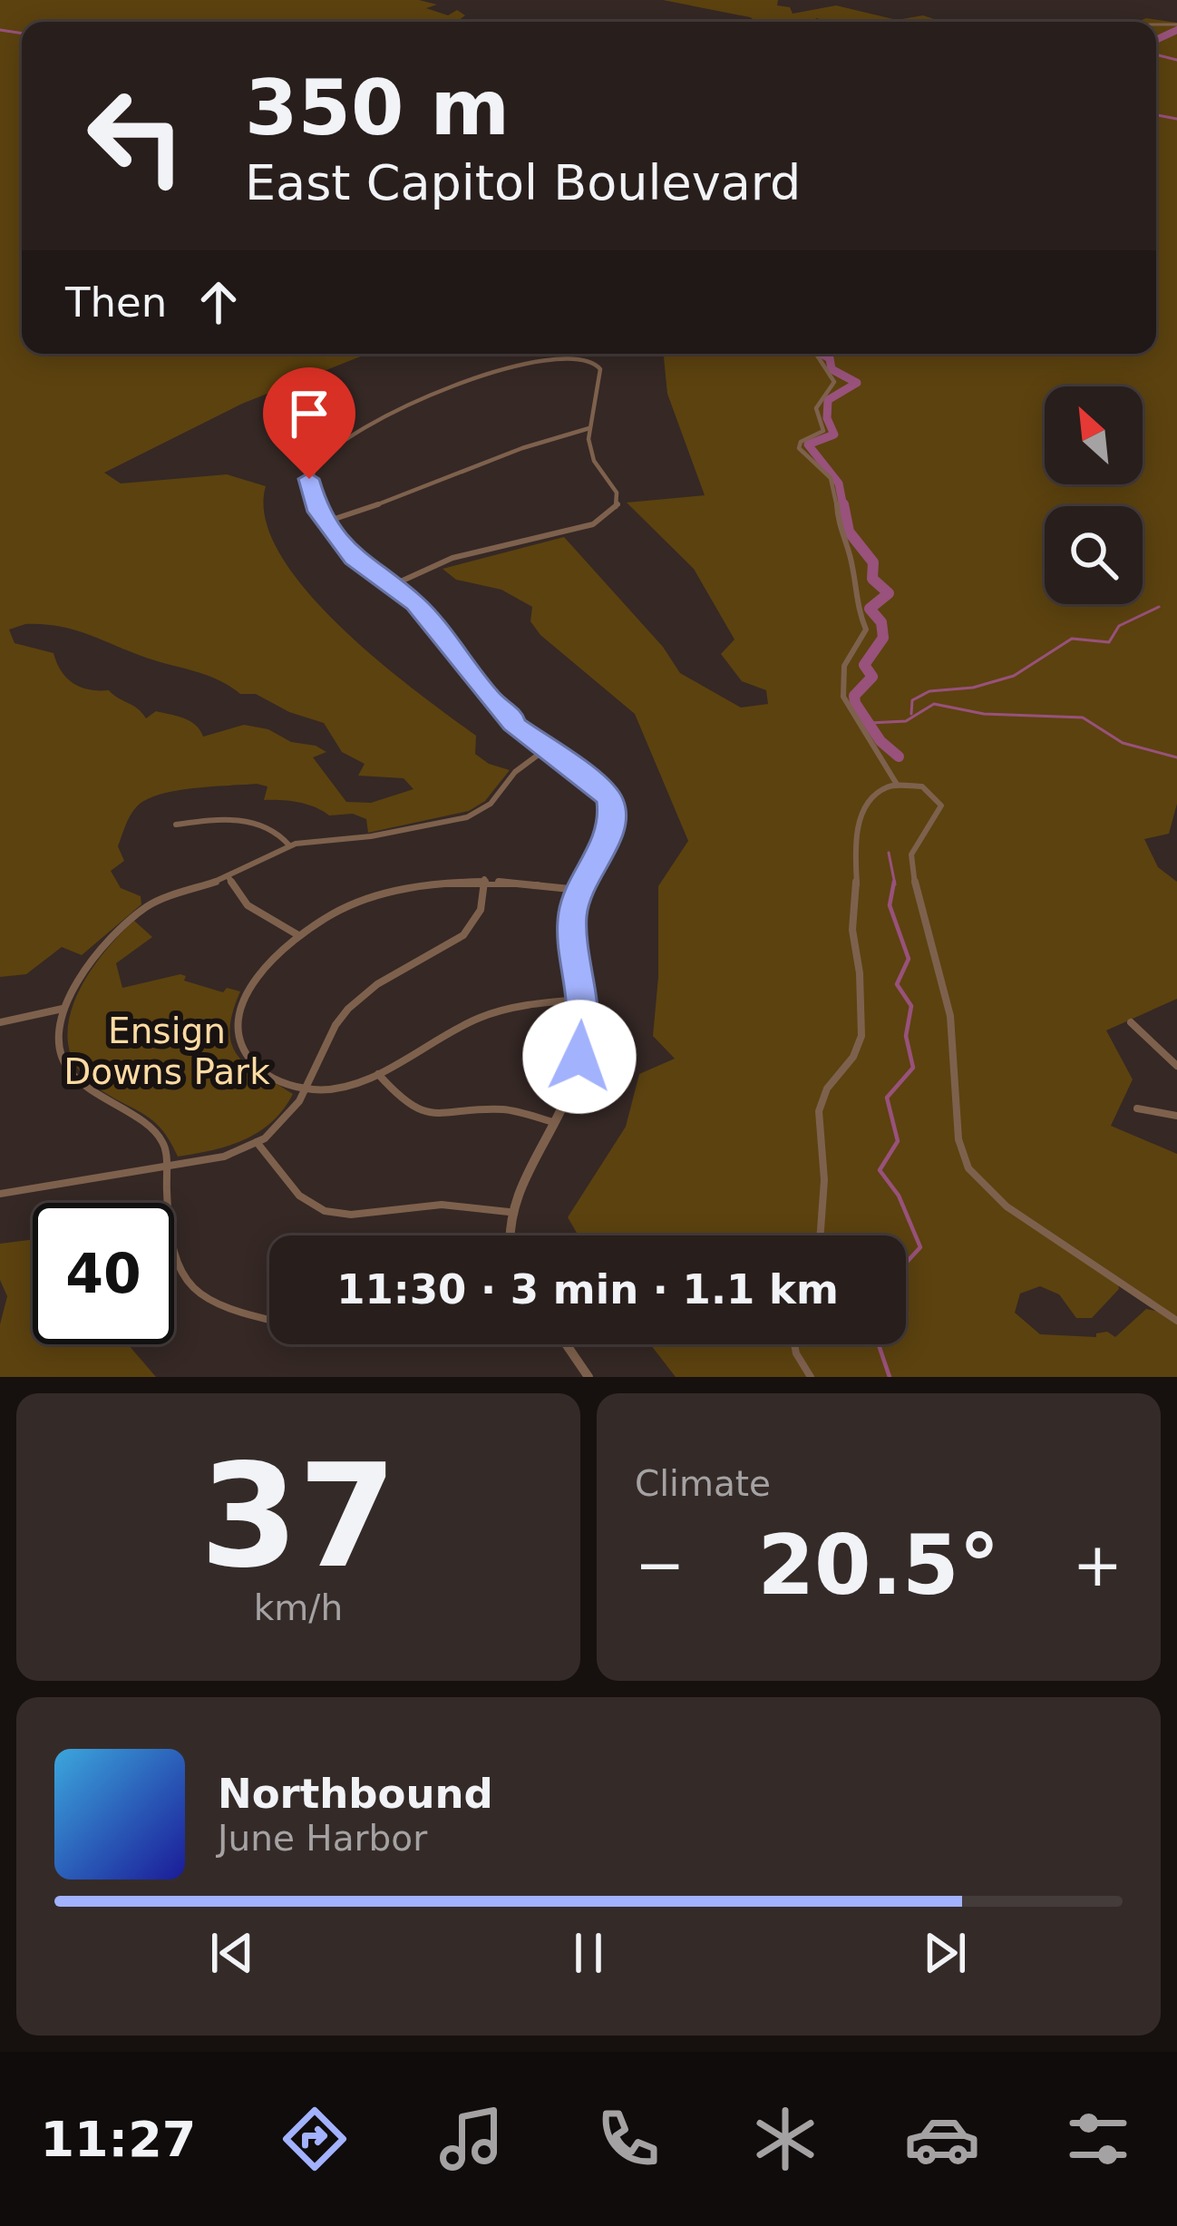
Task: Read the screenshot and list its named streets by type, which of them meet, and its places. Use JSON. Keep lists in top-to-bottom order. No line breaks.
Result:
{"parks":["Ensign Downs Park"],"north":"top left","page":{"turn":["350 m","East Capitol Boulevard"],"then":"Then","limit":"40","trip":"11:30 · 3 min · 1.1 km","tile":[["37","km/h"],"Climate"],"heat":["−","20.5°","+"],"song":["Northbound","June Harbor"],"tabs":"11:27"}}
